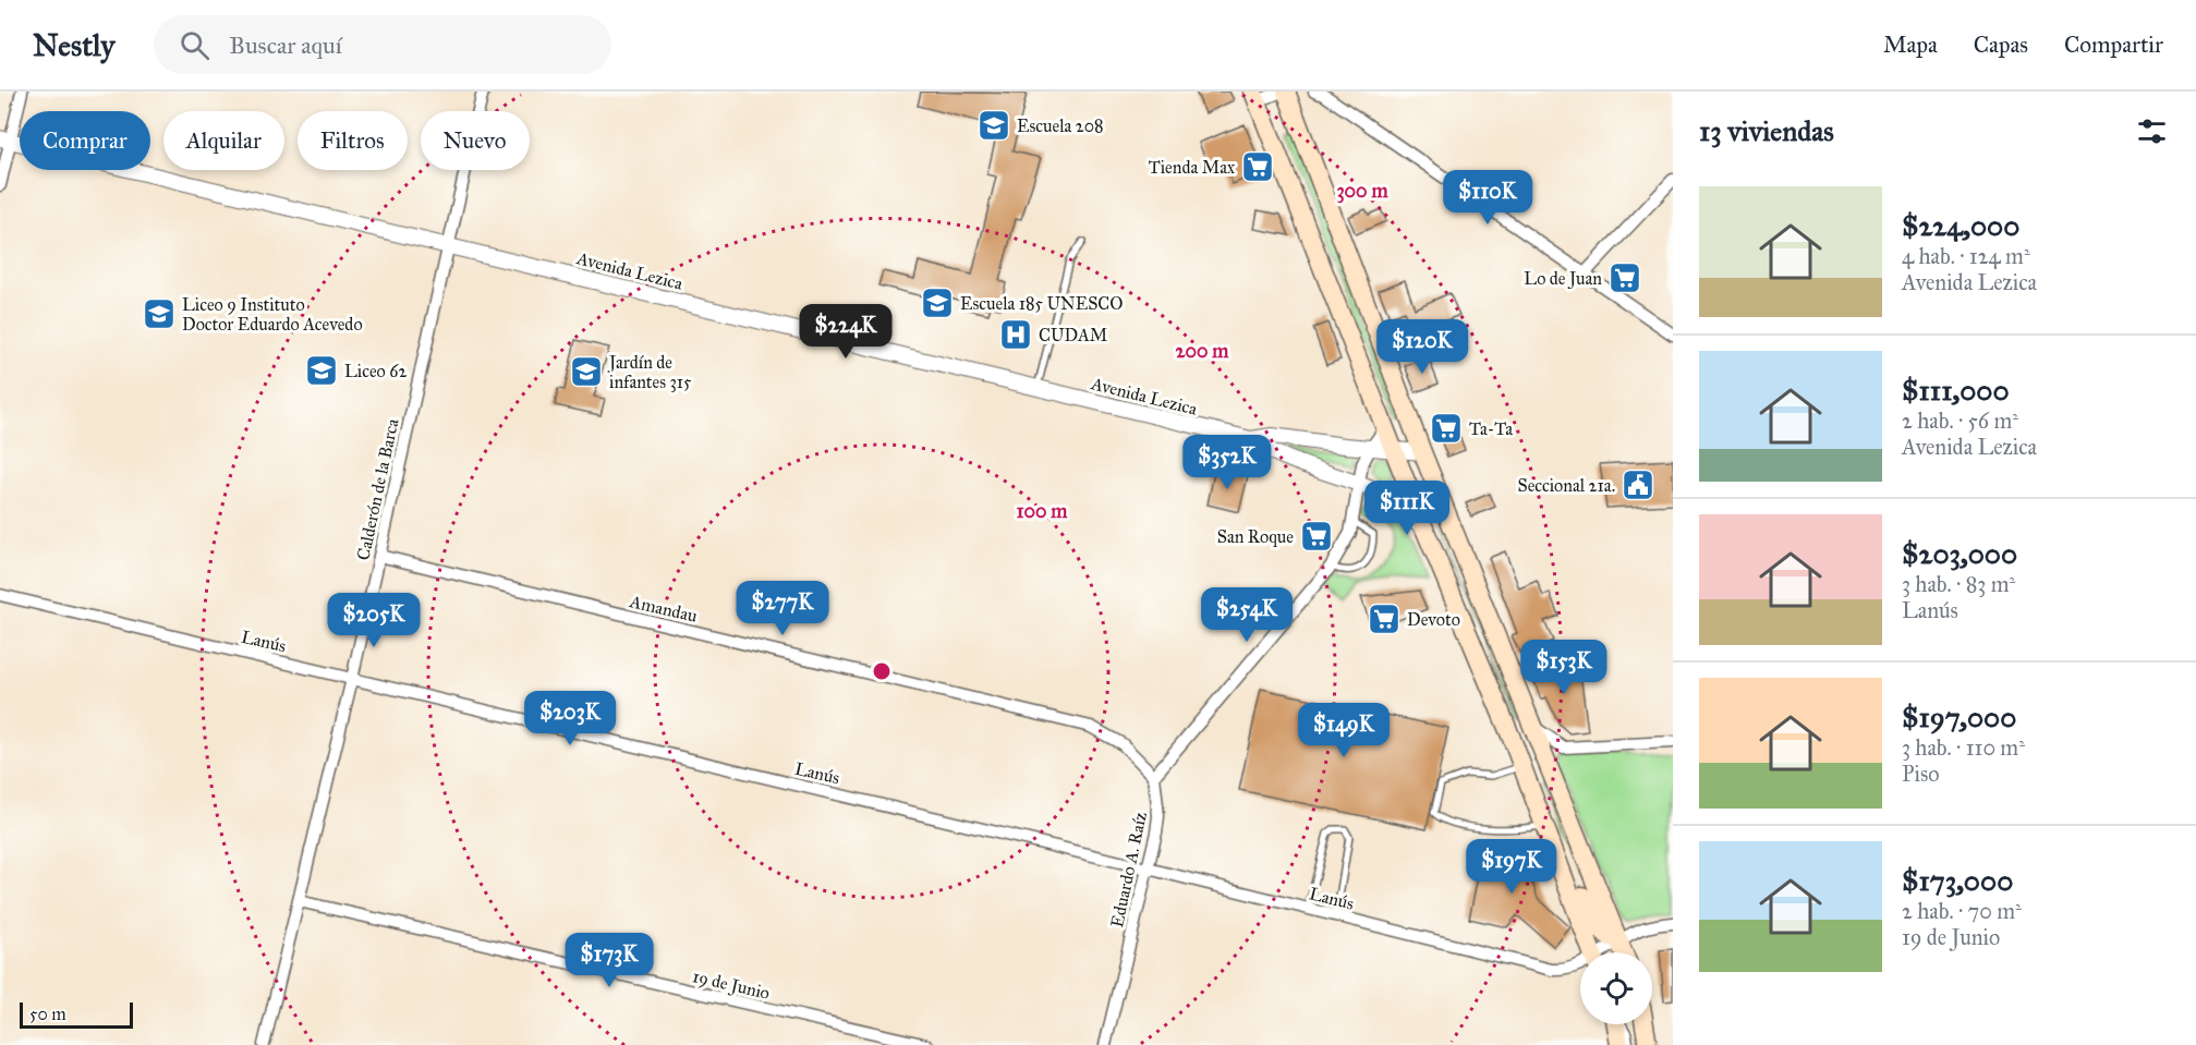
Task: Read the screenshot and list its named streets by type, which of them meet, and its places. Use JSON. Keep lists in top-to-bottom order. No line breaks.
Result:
{"streets":{"street":["Avenida Lezica","Calderón de la Barca","Amandau","Lanús","Eduardo A. Raíz","19 de Junio"]},"crossings":[["Avenida Lezica","Calderón de la Barca"],["Calderón de la Barca","Amandau"],["Calderón de la Barca","Lanús"],["Calderón de la Barca","19 de Junio"],["Amandau","Eduardo A. Raíz"],["Lanús","Eduardo A. Raíz"]],"places":{"school or university":["Escuela 208","Escuela 185 UNESCO","Liceo 9 Instituto Doctor Eduardo Acevedo","Liceo 62","Jardín de infantes 315"],"supermarket":["Tienda Max","Lo de Juan","Ta-Ta","San Roque","Devoto"],"hospital":["CUDAM"],"public building":["Seccional 21a."]},"scale_bar":"50 m","page":{"header":"Nestly","search":"Buscar aquí","nav":["Mapa","Capas","Compartir"],"heading":"13 viviendas","chip":["Comprar","Alquilar","Filtros","Nuevo"],"price":["$110K","$224K","$120K","$352K","$111K","$277K","$254K","$205K","$153K","$203K","$149K","$197K","$173K"],"list":[{"name":"$224,000","note":"4 hab. · 124 m² · Avenida Lezica"},{"name":"$111,000","note":"2 hab. · 56 m² · Avenida Lezica"},{"name":"$203,000","note":"3 hab. · 83 m² · Lanús"},{"name":"$197,000","note":"3 hab. · 110 m² · Piso"},{"name":"$173,000","note":"2 hab. · 70 m² · 19 de Junio"}],"scale":"50 m"},"rings":["300 m","200 m","100 m"]}
